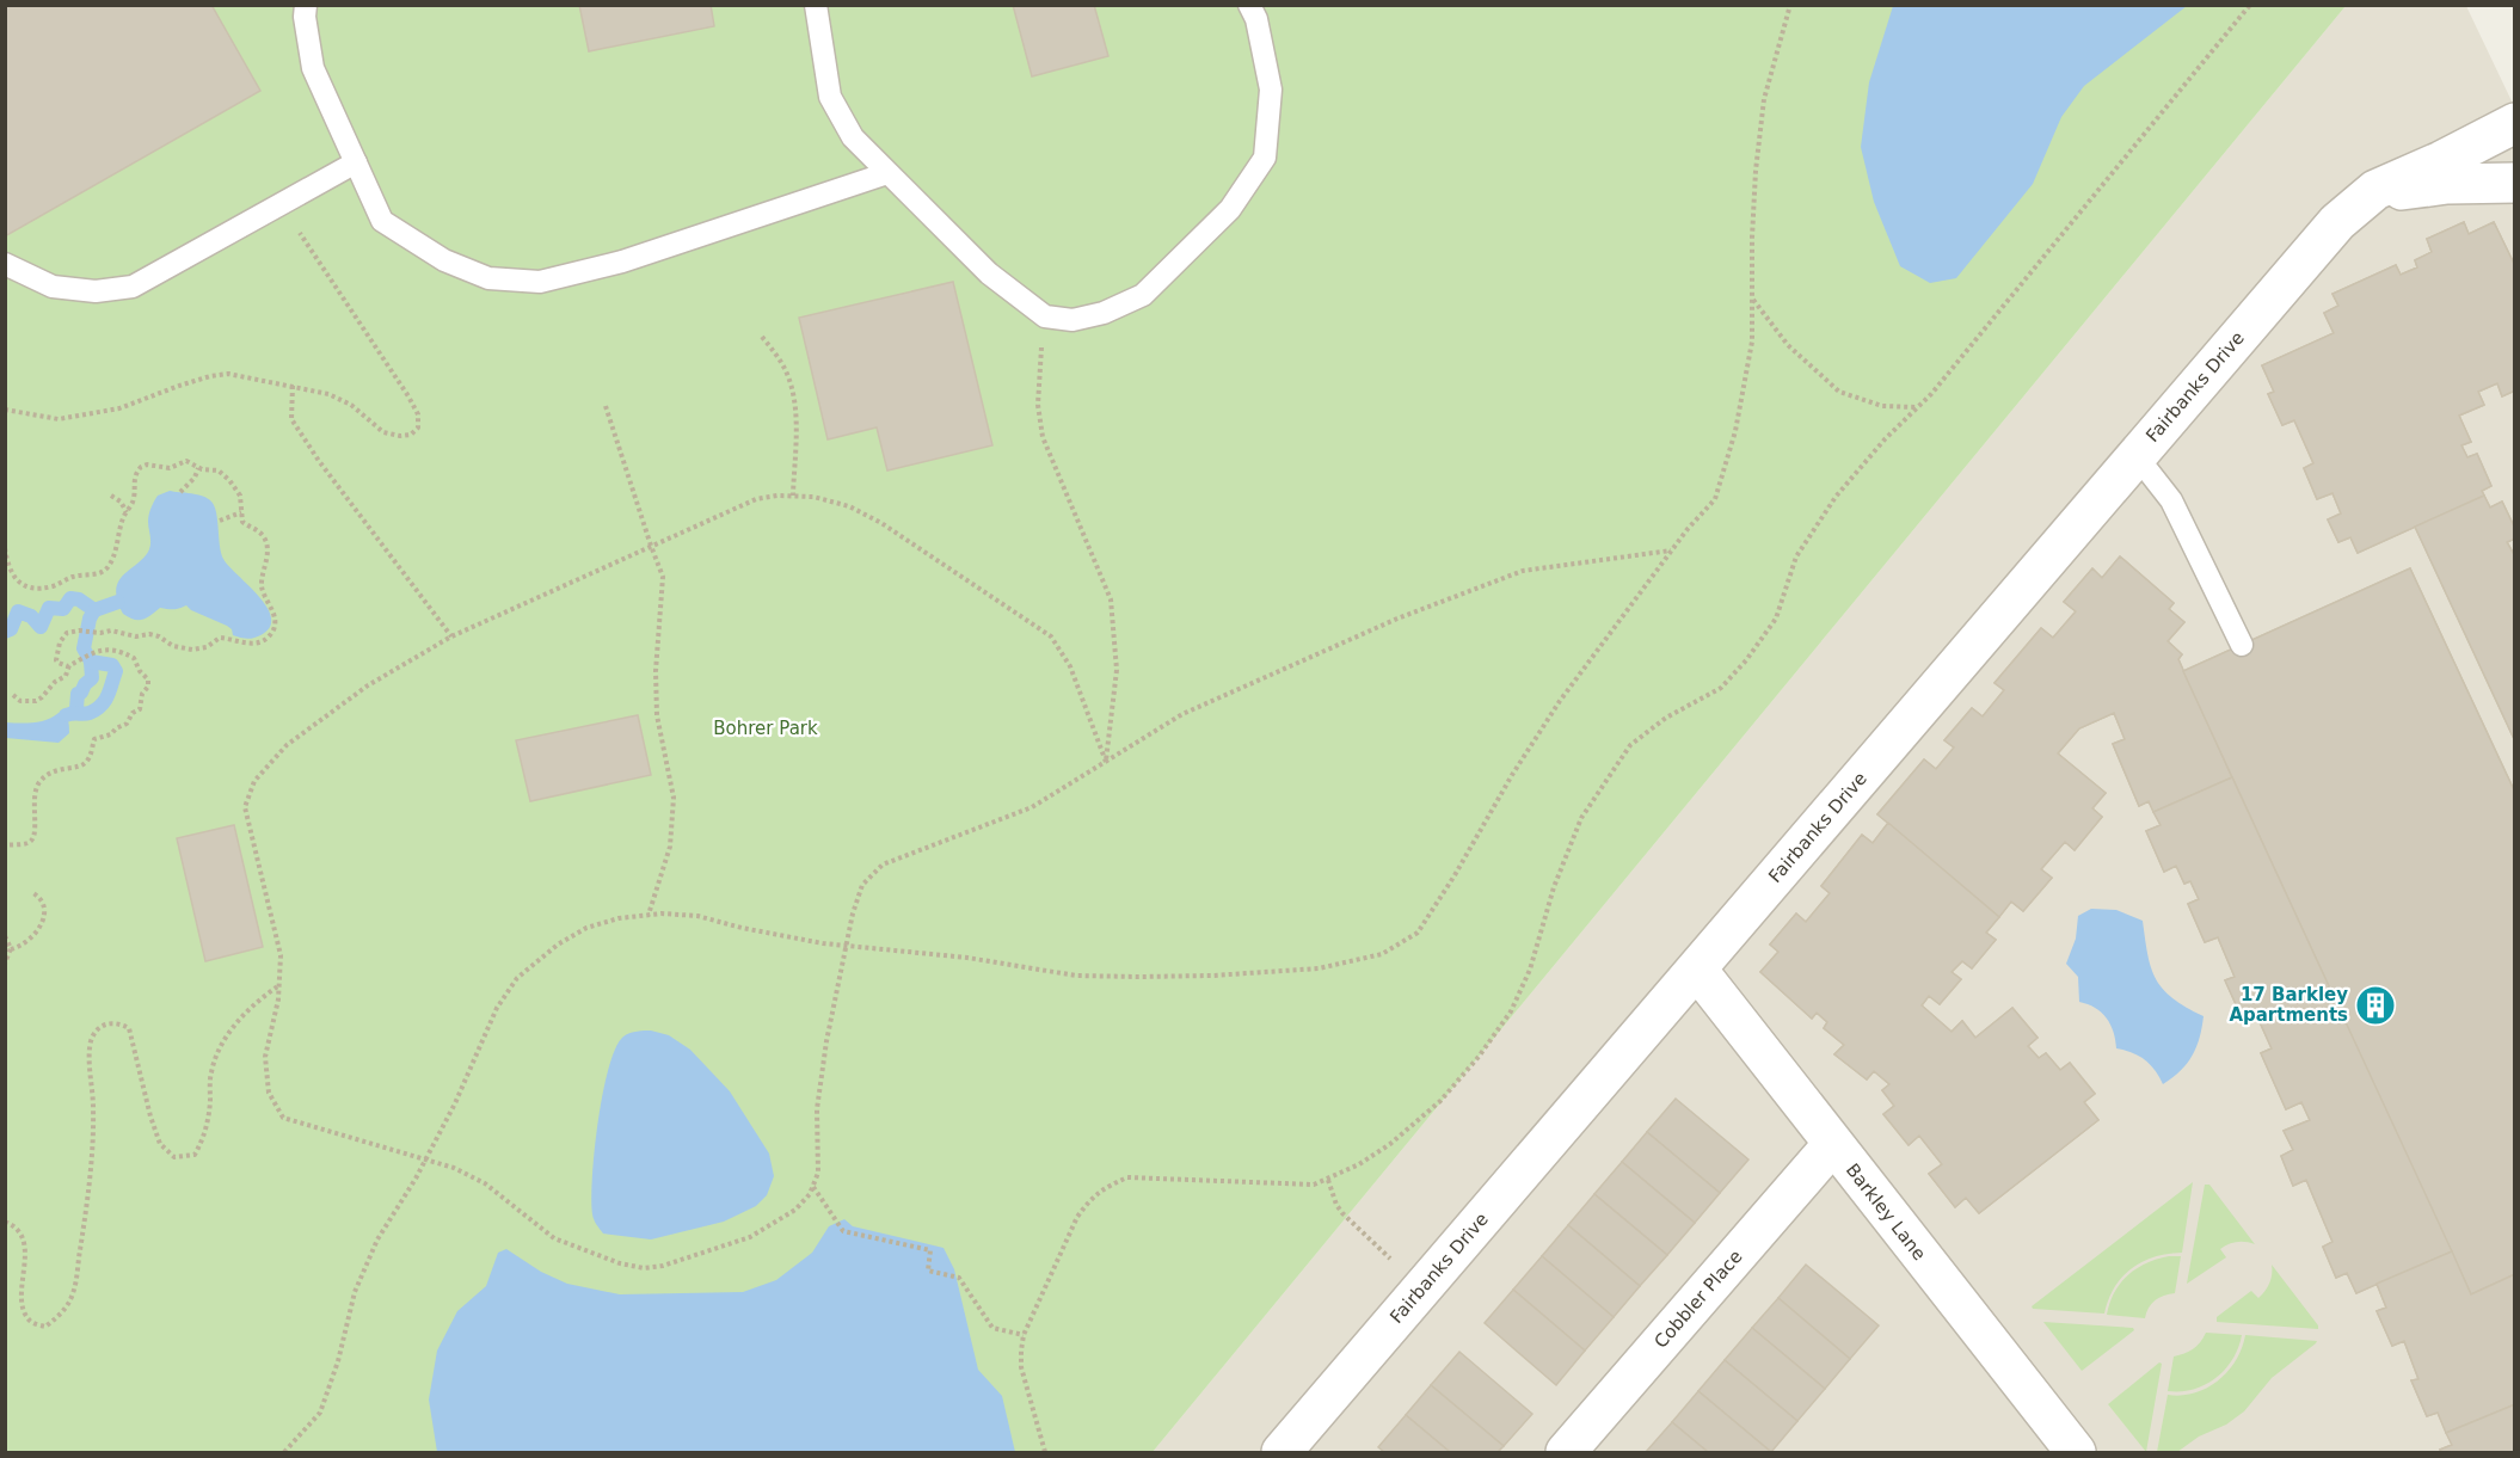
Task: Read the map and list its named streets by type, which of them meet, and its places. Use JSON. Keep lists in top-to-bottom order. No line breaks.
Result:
{"streets":{"street":["Fairbanks Drive","Barkley Lane","Cobbler Place"]},"crossings":[["Fairbanks Drive","Barkley Lane"],["Barkley Lane","Cobbler Place"]],"parks":["Bohrer Park"],"places":{"building":["17 Barkley Apartments"]}}
